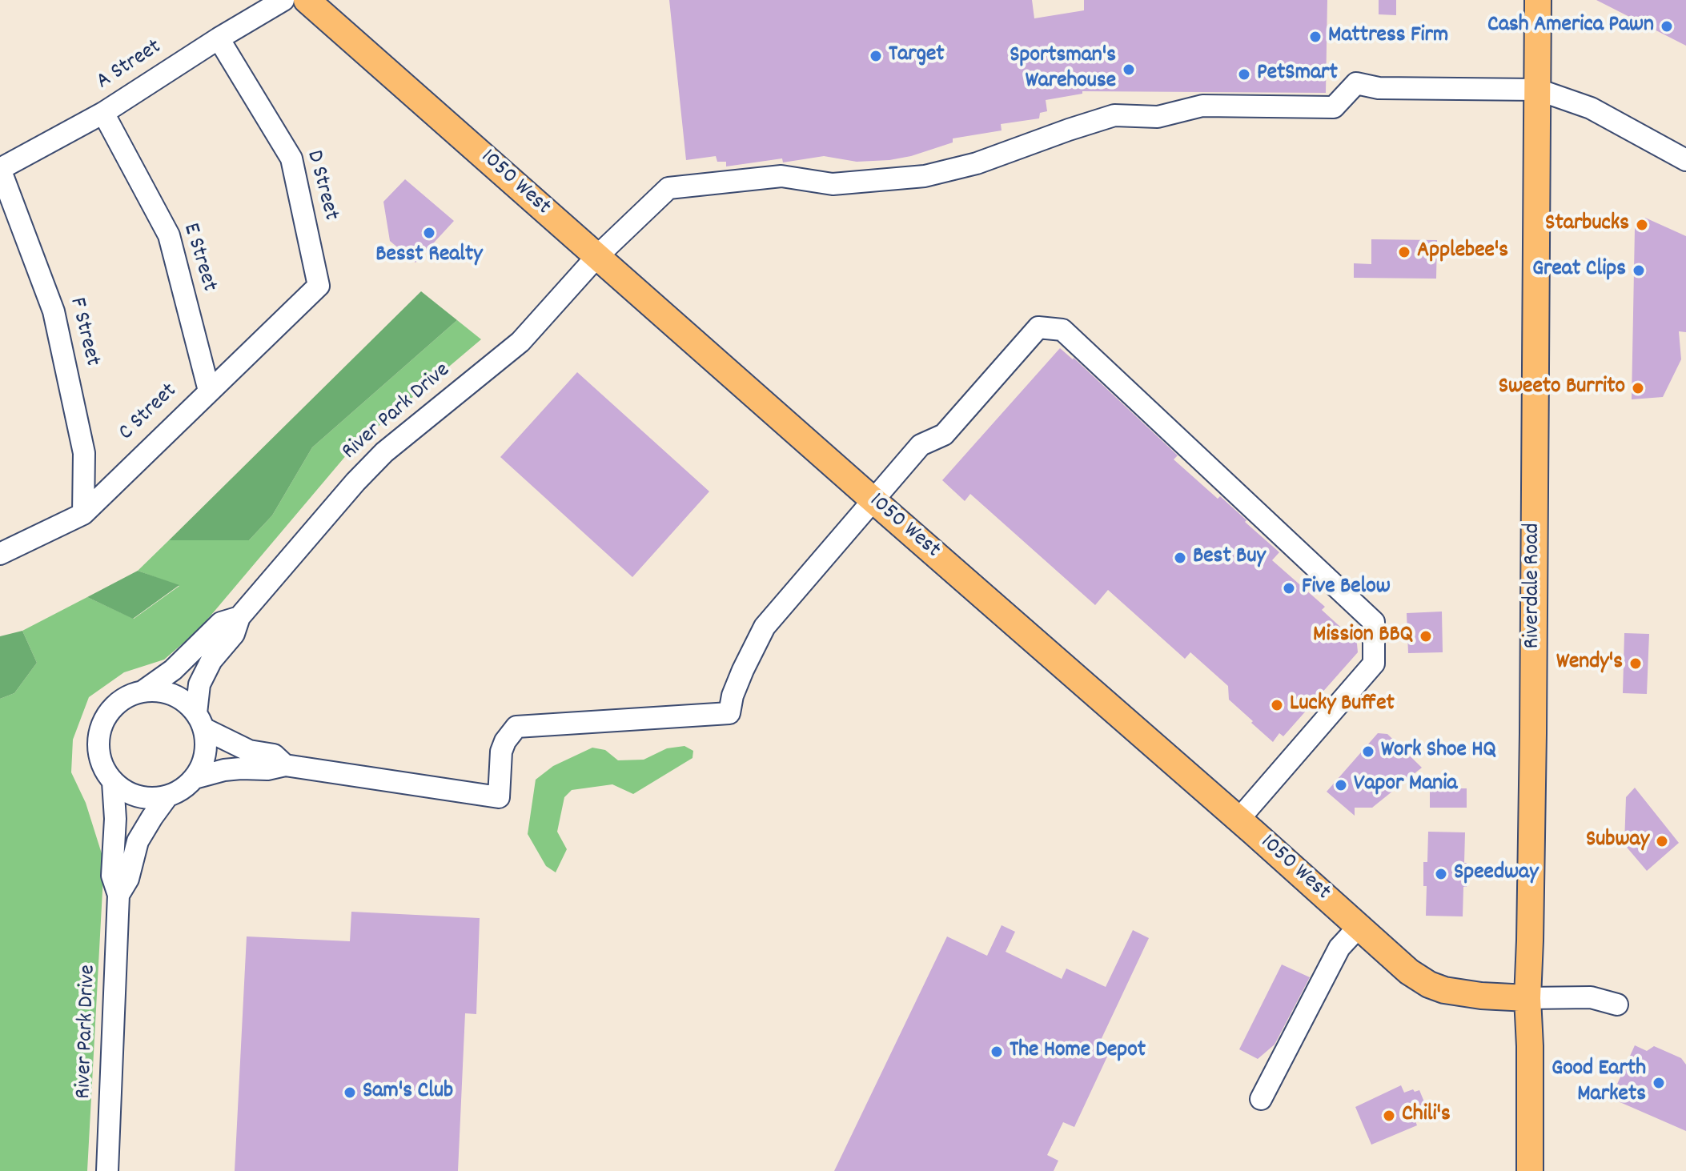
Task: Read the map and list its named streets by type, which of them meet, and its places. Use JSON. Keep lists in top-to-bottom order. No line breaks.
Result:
{"streets":{"main road":["1050 West","Riverdale Road"],"street":["A Street","D Street","E Street","F Street","River Park Drive","C Street"]},"crossings":[["A Street","D Street"],["A Street","E Street"],["A Street","F Street"],["1050 West","River Park Drive"],["1050 West","Riverdale Road"],["D Street","C Street"],["E Street","C Street"],["F Street","C Street"],["River Park Drive","Riverdale Road"]],"places":["Cash America Pawn","Mattress Firm","Target","Sportsman's Warehouse","PetSmart","Starbucks","Besst Realty","Applebee's","Great Clips","Sweeto Burrito","Best Buy","Five Below","Mission BBQ","Wendy's","Lucky Buffet","Work Shoe HQ","Vapor Mania","Subway","Speedway","The Home Depot","Good Earth Markets","Sam's Club","Chili's"]}
